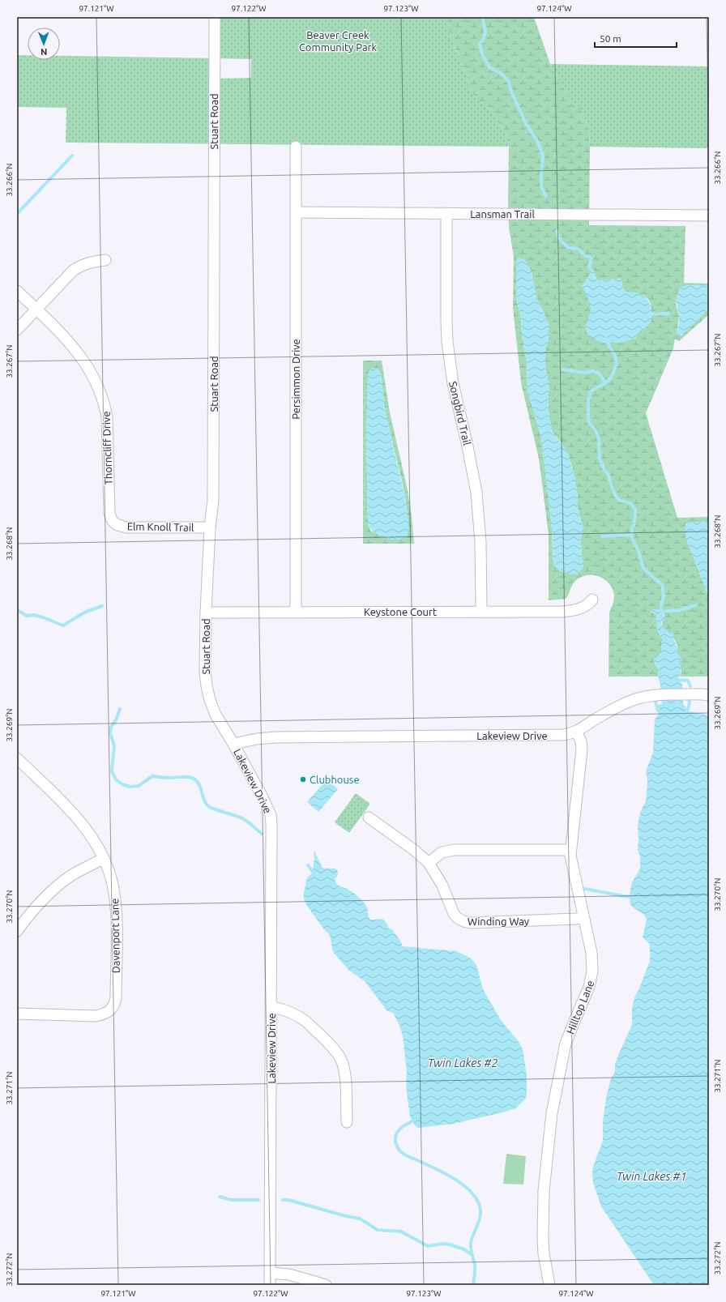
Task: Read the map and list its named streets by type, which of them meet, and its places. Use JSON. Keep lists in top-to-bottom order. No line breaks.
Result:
{"streets":{"street":["Stuart Road","Lansman Trail","Persimmon Drive","Songbird Trail","Thorncliff Drive","Elm Knoll Trail","Keystone Court","Lakeview Drive","Winding Way","Davenport Lane","Hilltop Lane"]},"crossings":[["Stuart Road","Elm Knoll Trail"],["Stuart Road","Keystone Court"],["Stuart Road","Lakeview Drive"],["Lansman Trail","Persimmon Drive"],["Lansman Trail","Songbird Trail"],["Persimmon Drive","Keystone Court"],["Songbird Trail","Keystone Court"],["Thorncliff Drive","Elm Knoll Trail"],["Lakeview Drive","Hilltop Lane"],["Winding Way","Hilltop Lane"]],"water":["Twin Lakes #2","Twin Lakes #1"],"parks":["Beaver Creek Community Park"],"places":["Clubhouse"],"scale_bar":"50 m","north":"bottom","coordinates":["97.121°W","97.122°W","97.123°W","97.124°W","33.266°N","33.267°N","33.268°N","33.269°N","33.270°N","33.271°N","33.272°N"]}
